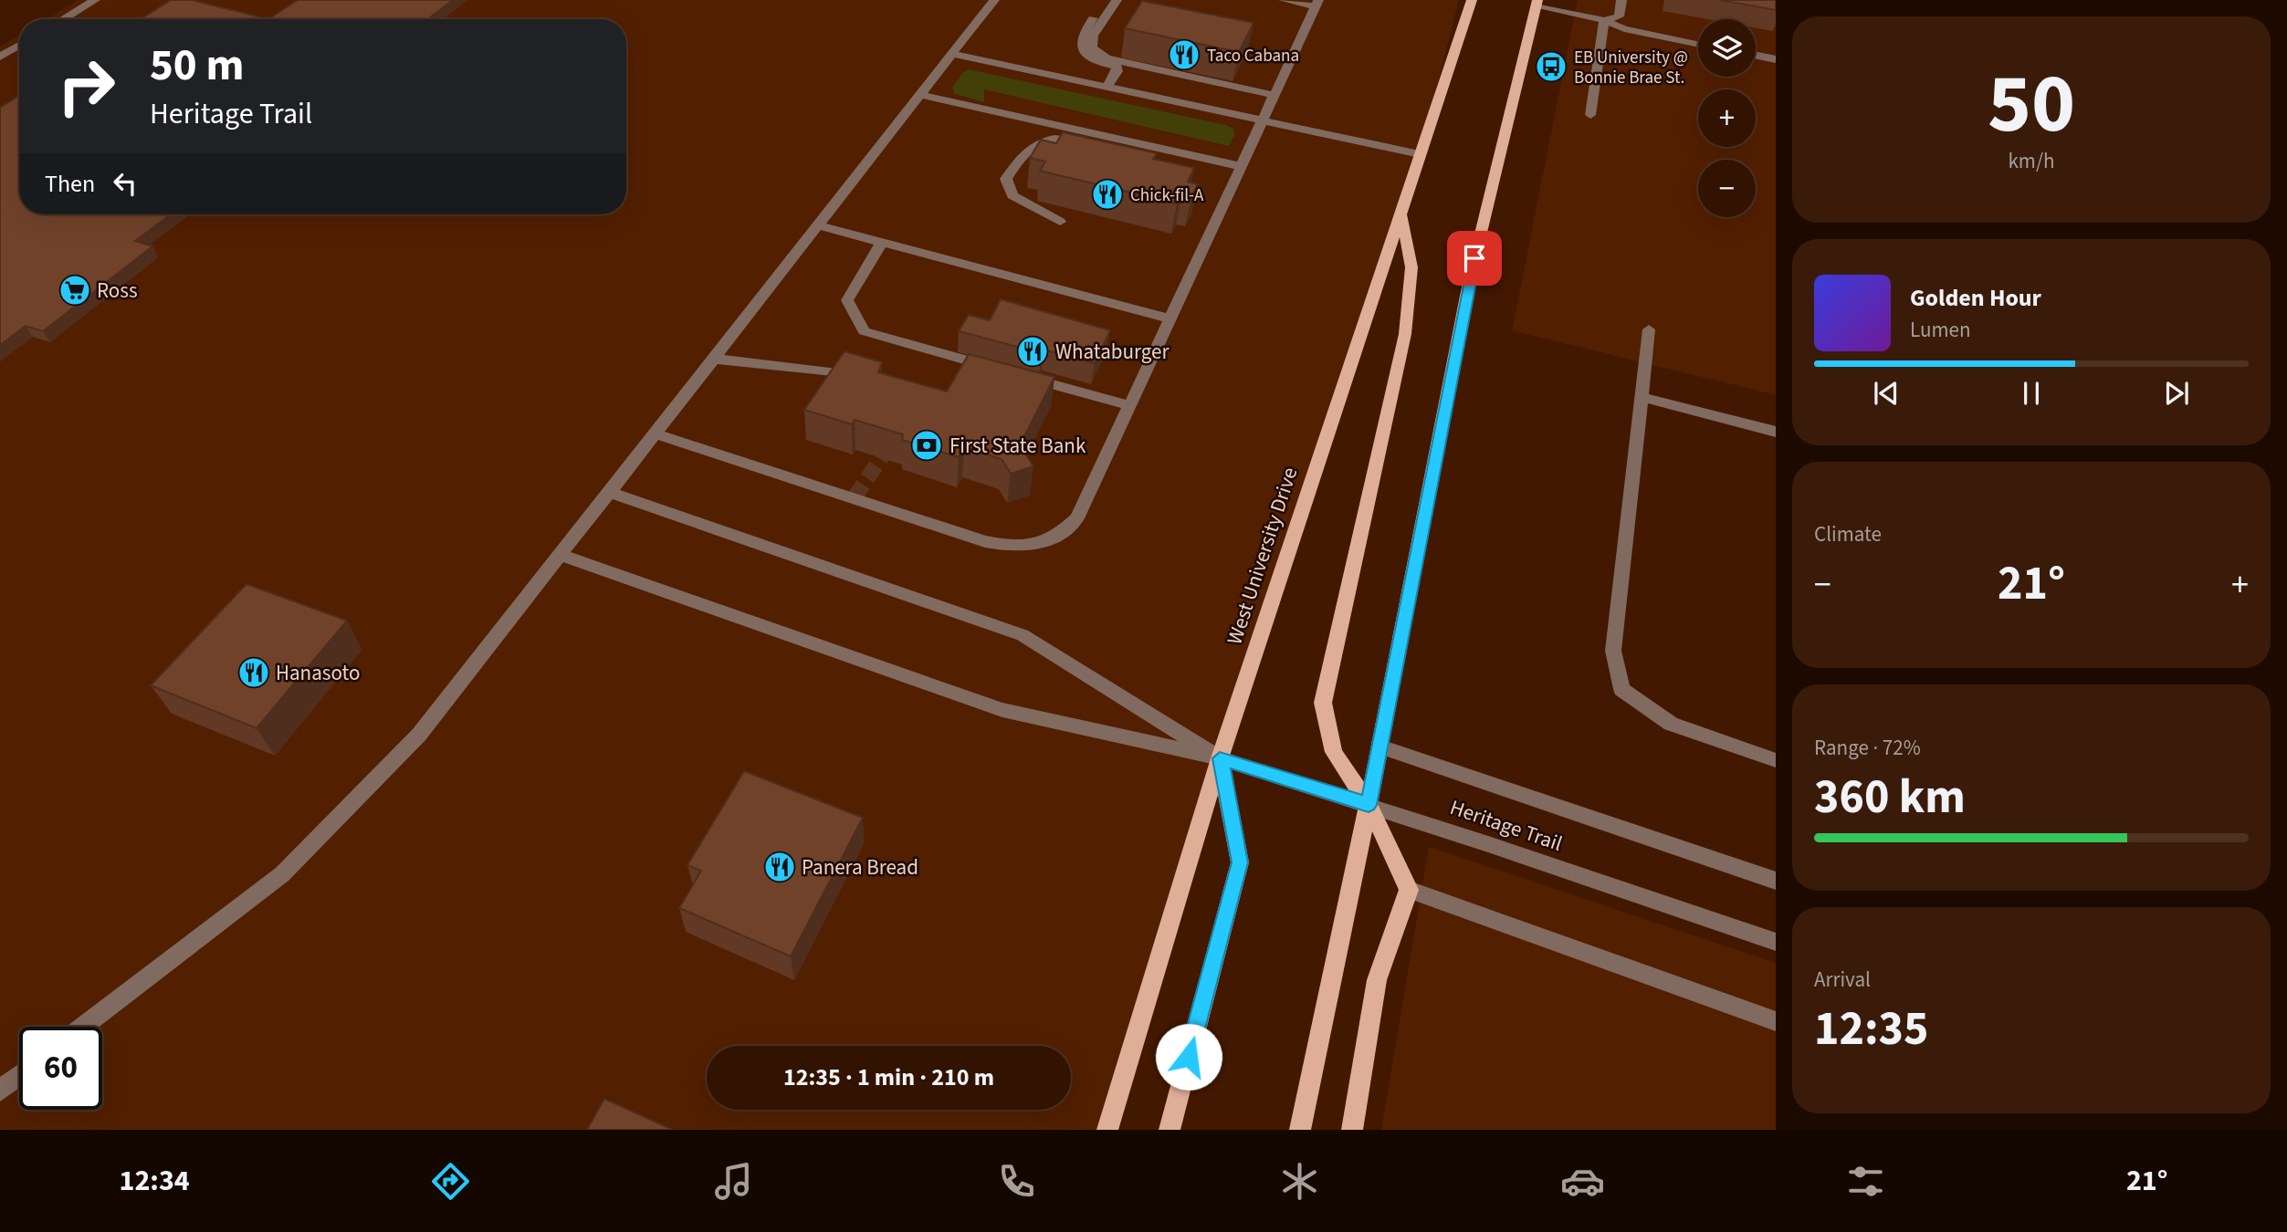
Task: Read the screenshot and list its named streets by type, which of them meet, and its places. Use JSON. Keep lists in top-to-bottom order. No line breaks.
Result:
{"streets":{"main road":["West University Drive"],"street":["Heritage Trail"]},"crossings":[["West University Drive","Heritage Trail"]],"places":{"restaurant":["Taco Cabana","Chick-fil-A","Whataburger","Hanasoto","Panera Bread"],"bus stop":["EB University @ Bonnie Brae St."],"supermarket":["Ross"],"bank":["First State Bank"]},"page":{"tile":[["50","km/h"],"Climate",["Range · 72%","360 km"],["Arrival","12:35"]],"map_buttons":["+","−"],"turn":["50 m","Heritage Trail"],"then":"Then","song":["Golden Hour","Lumen"],"heat":["−","21°","+"],"limit":"60","trip":"12:35 · 1 min · 210 m","tabs":["12:34","21°"]}}
